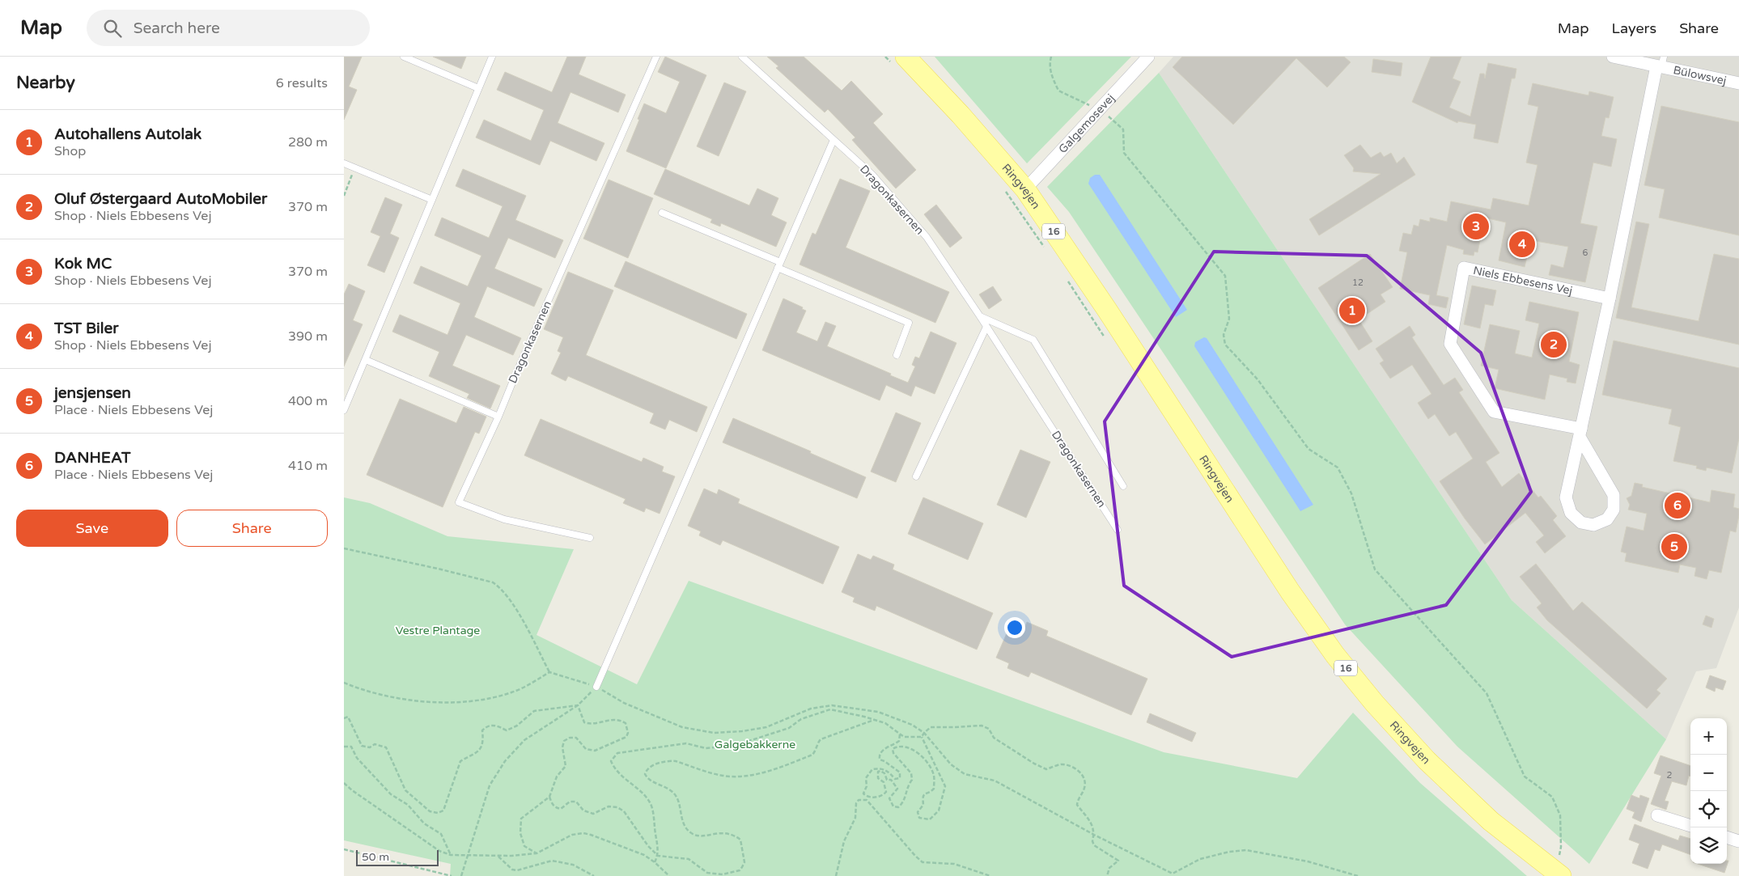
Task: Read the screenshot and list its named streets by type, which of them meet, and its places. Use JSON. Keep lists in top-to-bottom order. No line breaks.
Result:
{"streets":{"main road":["Ringvejen","16"],"street":["Bülowsvej","Galgemosevej","Niels Ebbesens Vej"],"lane":["Dragonkasernen"]},"crossings":[["Galgemosevej","Ringvejen"]],"parks":["Vestre Plantage","Galgebakkerne"],"house_numbers":["6","12","2"],"scale_bar":"50 m","page":{"header":"Map","search":"Search here","nav":["Map","Layers","Share"],"heading":["Nearby","6 results"],"list":[{"mark":"1","name":"Autohallens Autolak","note":"Shop","value":"280 m"},{"mark":"2","name":"Oluf Østergaard AutoMobiler","note":"Shop · Niels Ebbesens Vej","value":"370 m"},{"mark":"3","name":"Kok MC","note":"Shop · Niels Ebbesens Vej","value":"370 m"},{"mark":"4","name":"TST Biler","note":"Shop · Niels Ebbesens Vej","value":"390 m"},{"mark":"5","name":"jensjensen","note":"Place · Niels Ebbesens Vej","value":"400 m"},{"mark":"6","name":"DANHEAT","note":"Place · Niels Ebbesens Vej","value":"410 m"}],"pins":["3","4","1","2","6","5"],"buttons":["Save","Share"],"map_buttons":["+","−"],"scale":"50 m"}}
